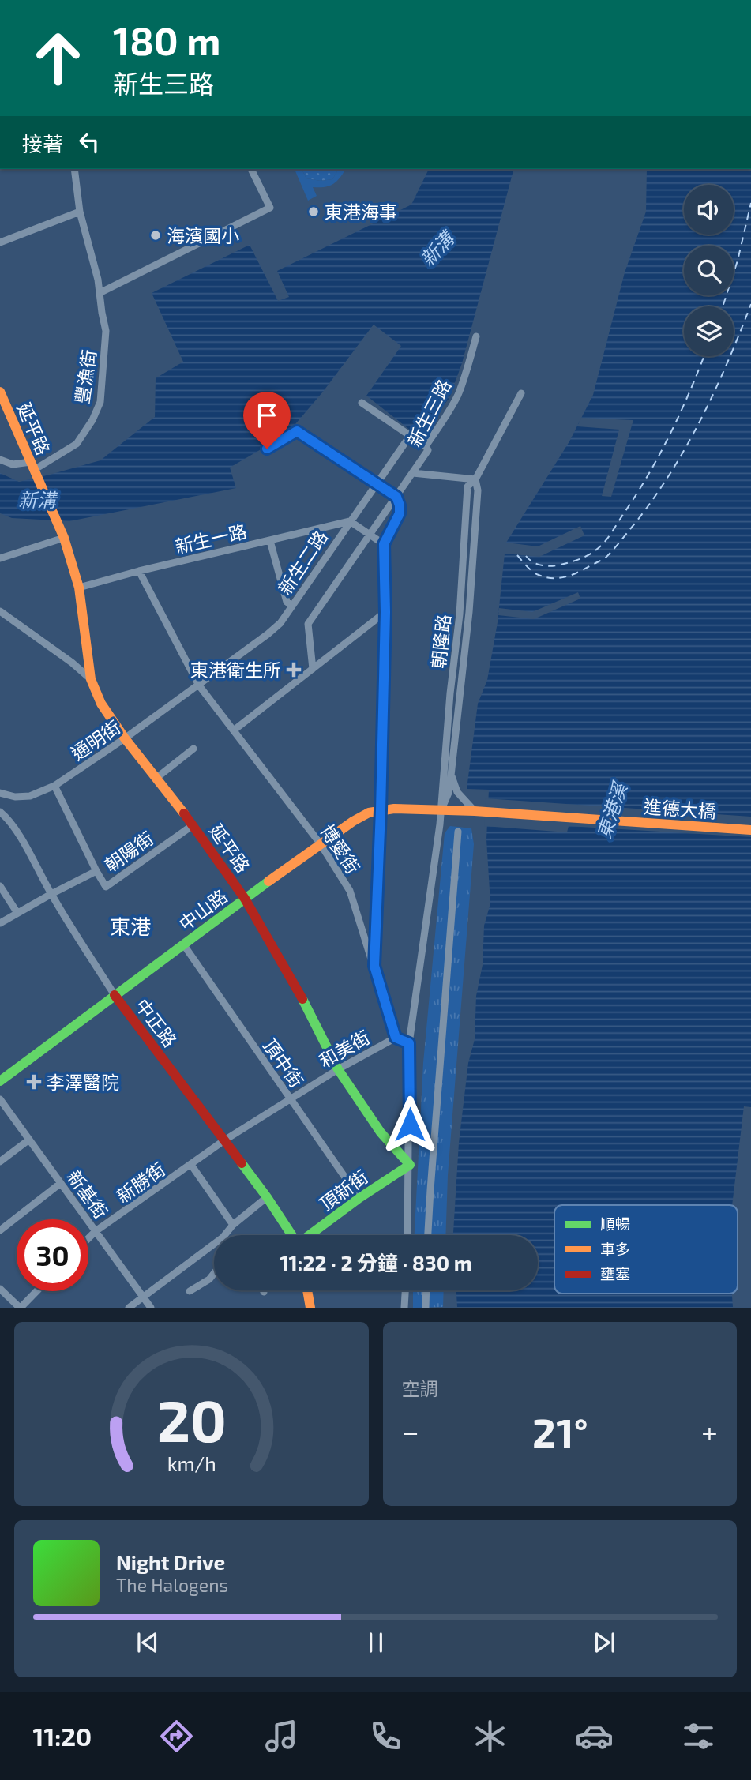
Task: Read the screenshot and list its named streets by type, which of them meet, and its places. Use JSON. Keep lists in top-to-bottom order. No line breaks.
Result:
{"streets":{"street":["豐漁街","新生三路","延平路","新生一路","新生二路","朝隆路","通明街","進德大橋","博愛街","朝陽街","中山路","中正路","和美街","頂中街","新勝街","頂新街","新基街"]},"crossings":[["豐漁街","延平路"],["延平路","新生一路"],["延平路","通明街"],["延平路","朝陽街"],["延平路","中山路"],["延平路","和美街"],["延平路","頂新街"],["新生一路","新生二路"],["新生一路","博愛街"],["新生二路","通明街"],["新生二路","博愛街"],["朝隆路","中山路"],["通明街","博愛街"],["進德大橋","中山路"],["博愛街","中山路"],["博愛街","和美街"],["朝陽街","中正路"],["中山路","中正路"],["中山路","頂中街"],["中正路","和美街"],["中正路","新勝街"],["和美街","頂中街"],["和美街","新勝街"],["頂中街","頂新街"],["新勝街","新基街"]],"districts":["東港"],"water":["新溝","東港溪"],"places":{"other":["東港海事","海濱國小"],"health":["東港衛生所","李澤醫院"]},"legend":["順暢","車多","壅塞"],"page":{"turn":["180 m","新生三路"],"then":"接著","limit":"30","trip":"11:22 · 2 分鐘 · 830 m","tile":"空調","heat":["−","21°","+"],"song":["Night Drive","The Halogens"],"tabs":"11:20","gauge":["20","km/h"]}}
